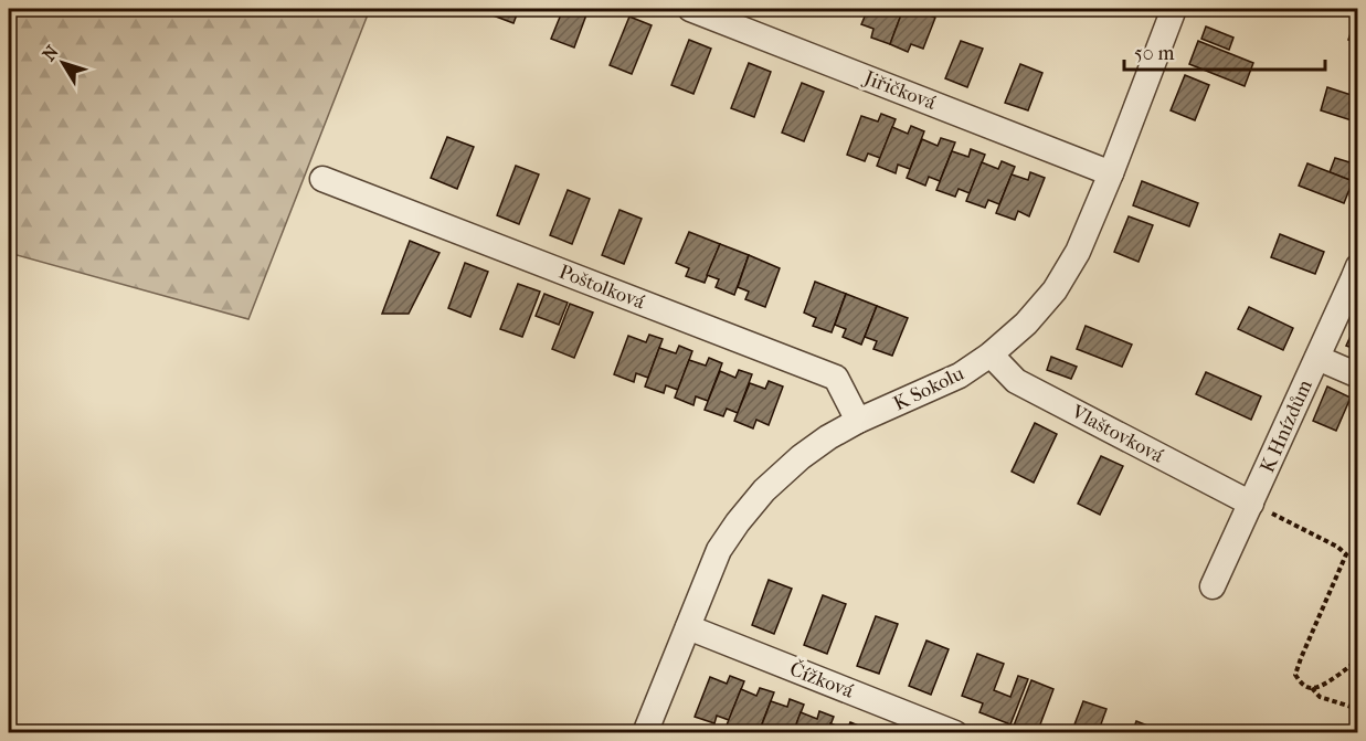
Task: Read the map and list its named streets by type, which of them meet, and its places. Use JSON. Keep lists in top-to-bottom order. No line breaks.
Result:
{"streets":{"street":["Jiřičková","Poštolková","K Sokolu","K Hnízdům","Vlaštovková","Čížková"]},"crossings":[["Jiřičková","K Sokolu"],["Poštolková","K Sokolu"],["K Sokolu","Vlaštovková"],["K Sokolu","Čížková"],["K Hnízdům","Vlaštovková"]],"scale_bar":"50 m","north":"top left"}
